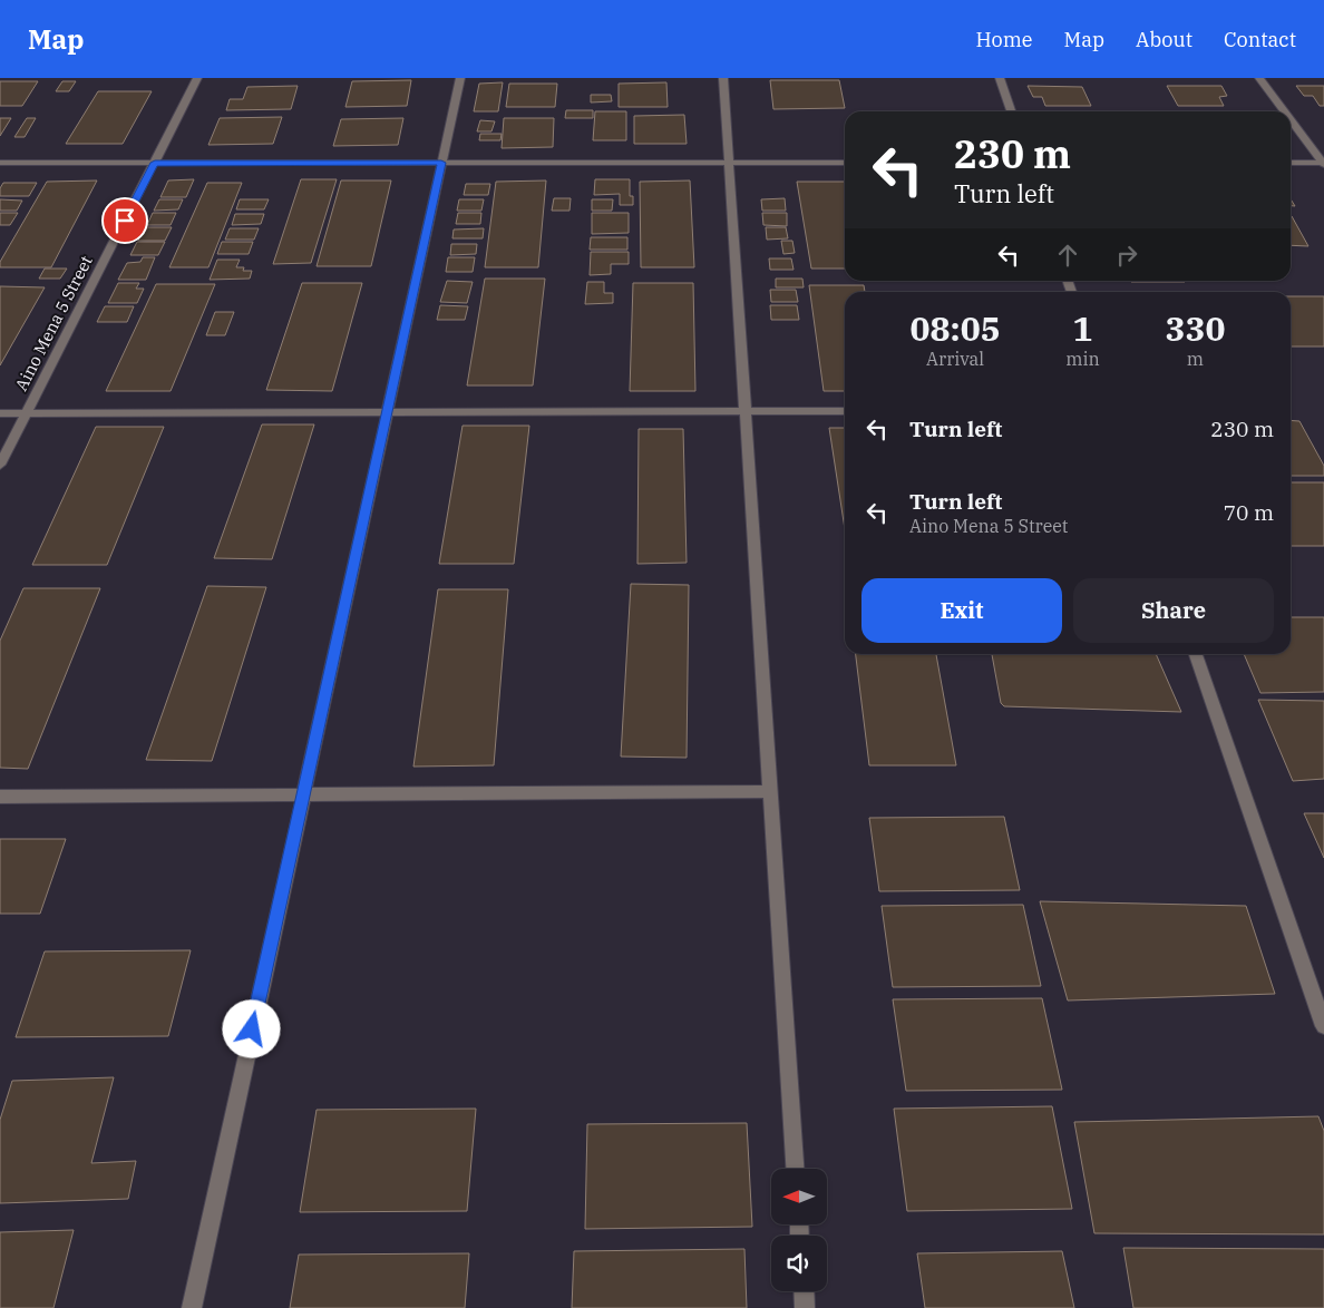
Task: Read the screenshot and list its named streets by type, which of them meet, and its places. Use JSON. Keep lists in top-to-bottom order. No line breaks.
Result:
{"streets":{"street":["Aino Mena 5 Street"]},"north":"left","page":{"header":"Map","nav":["Home","Map","About","Contact"],"turn":["230 m","Turn left"],"eta":["08:05","Arrival","1","min","330","m"],"list":[{"name":"Turn left","value":"230 m"},{"name":"Turn left","note":"Aino Mena 5 Street","value":"70 m"}],"buttons":["Exit","Share"]}}
